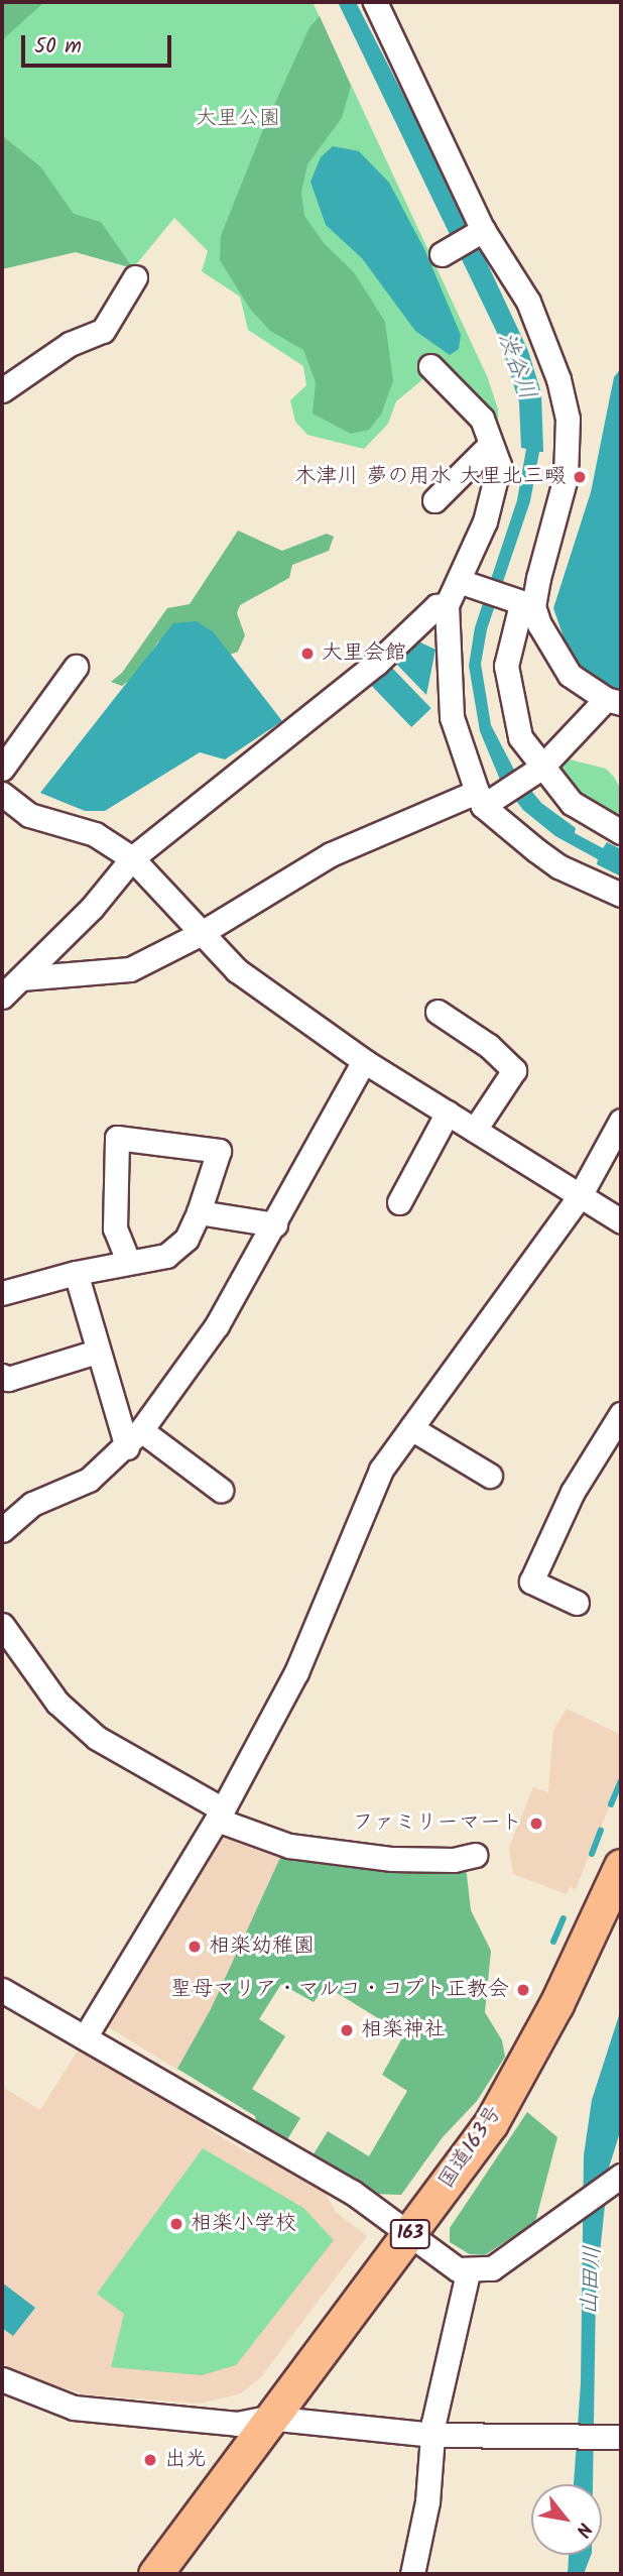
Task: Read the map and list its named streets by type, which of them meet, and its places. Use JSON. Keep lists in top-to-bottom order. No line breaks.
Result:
{"streets":{"highway":["国道163号","163"]},"water":["渋谷川","山田川"],"parks":["大里公園"],"places":["木津川 夢の用水 大里北三畷","大里会館","ファミリーマート","相楽幼稚園","聖母マリア・マルコ・コプト正教会","相楽神社","相楽小学校","出光"],"scale_bar":"50 m","north":"bottom right"}
